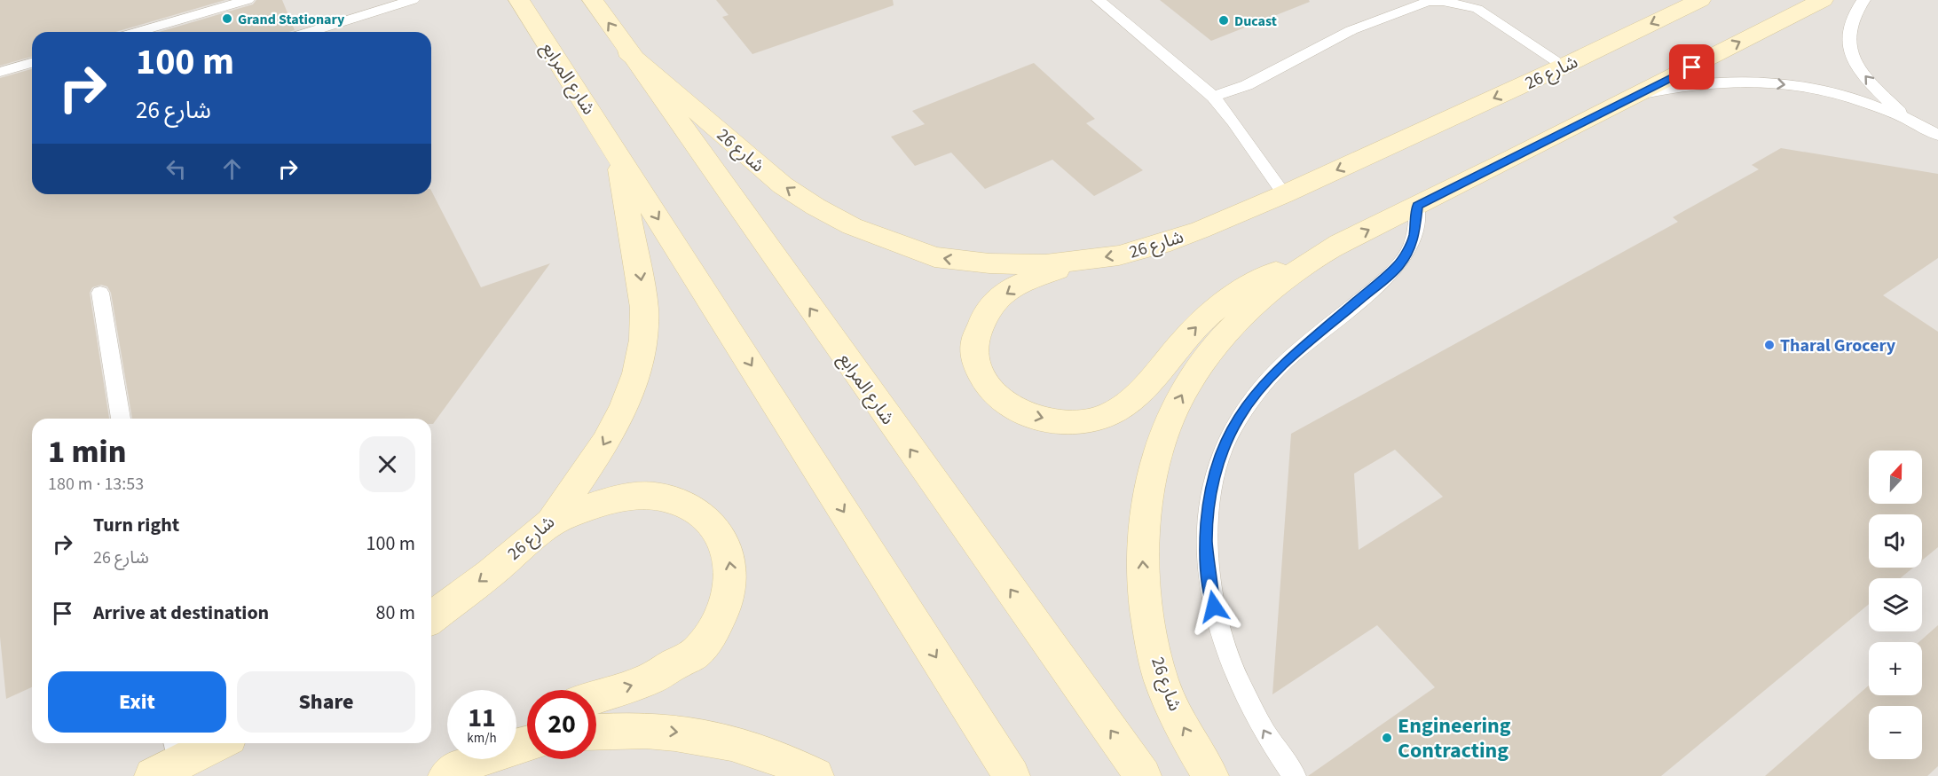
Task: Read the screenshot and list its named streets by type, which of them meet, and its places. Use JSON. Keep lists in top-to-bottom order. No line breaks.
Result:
{"streets":{"street":["شارع 26","شارع المرابع"]},"crossings":[["شارع 26","شارع المرابع"]],"places":["Grand Stationary","Ducast","Tharal Grocery","Engineering Contracting"],"north":"top","page":{"turn":["100 m","شارع 26"],"heading":["1 min","180 m · 13:53"],"map_buttons":["+","−"],"list":[{"name":"Turn right","note":"شارع 26","value":"100 m"},{"name":"Arrive at destination","value":"80 m"}],"buttons":["Exit","Share"],"speed":"11 km/h","limit":"20"}}
